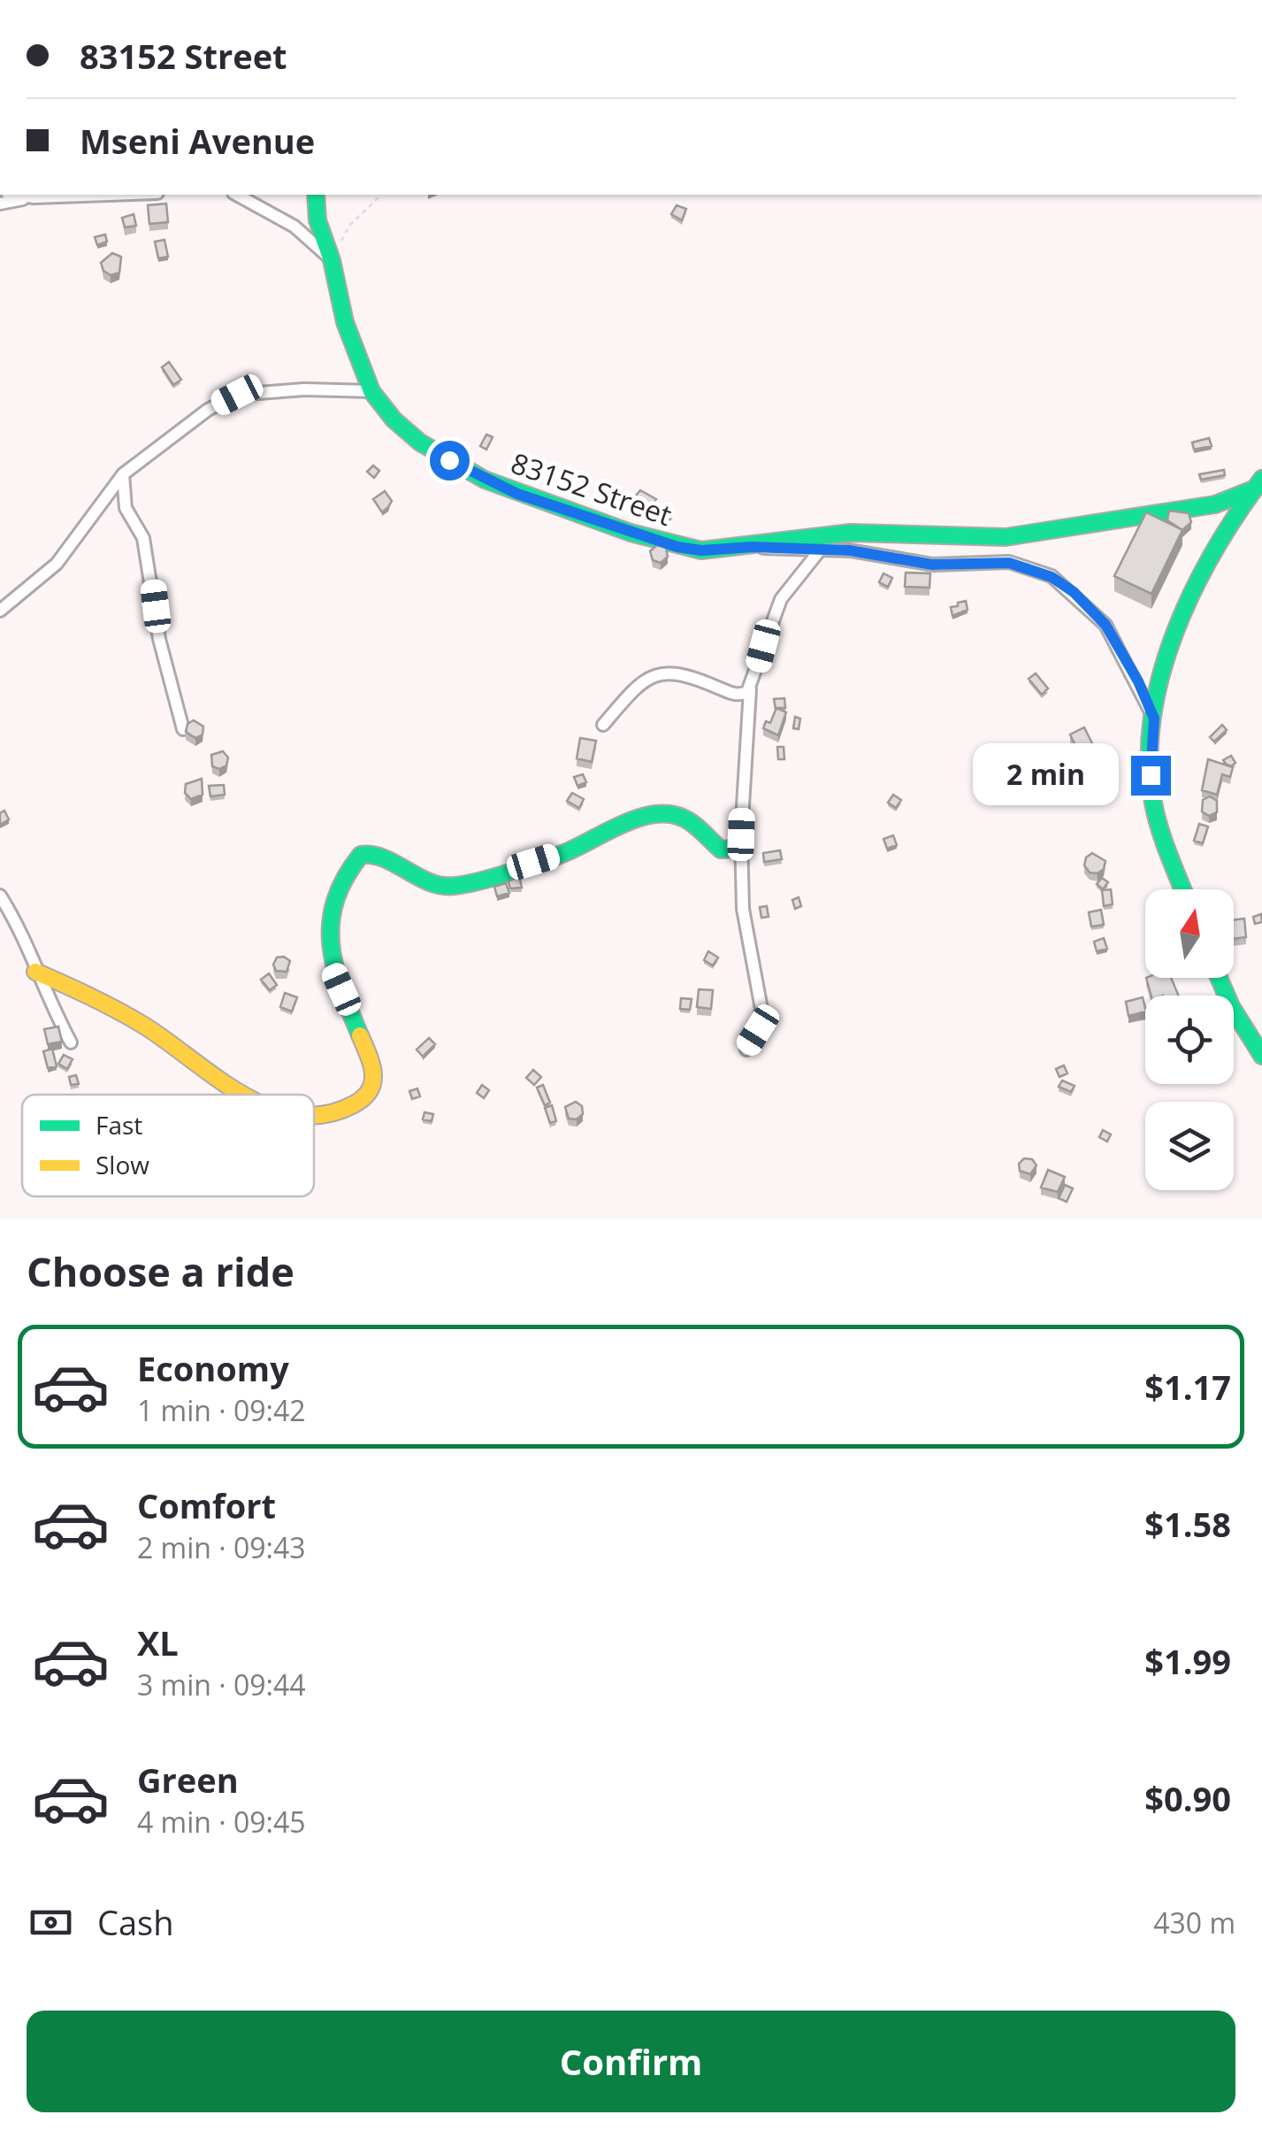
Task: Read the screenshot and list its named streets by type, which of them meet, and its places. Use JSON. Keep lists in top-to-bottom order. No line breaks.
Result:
{"streets":{"street":["83152 Street"]},"legend":["Fast","Slow"],"north":"top","page":{"banner":["83152 Street","Mseni Avenue"],"bubble":"2 min","heading":"Choose a ride","list":[{"name":"Economy","note":"1 min · 09:42","value":"$1.17"},{"name":"Comfort","note":"2 min · 09:43","value":"$1.58"},{"name":"XL","note":"3 min · 09:44","value":"$1.99"},{"name":"Green","note":"4 min · 09:45","value":"$0.90"}],"pay":["Cash","430 m"],"buttons":"Confirm"}}
